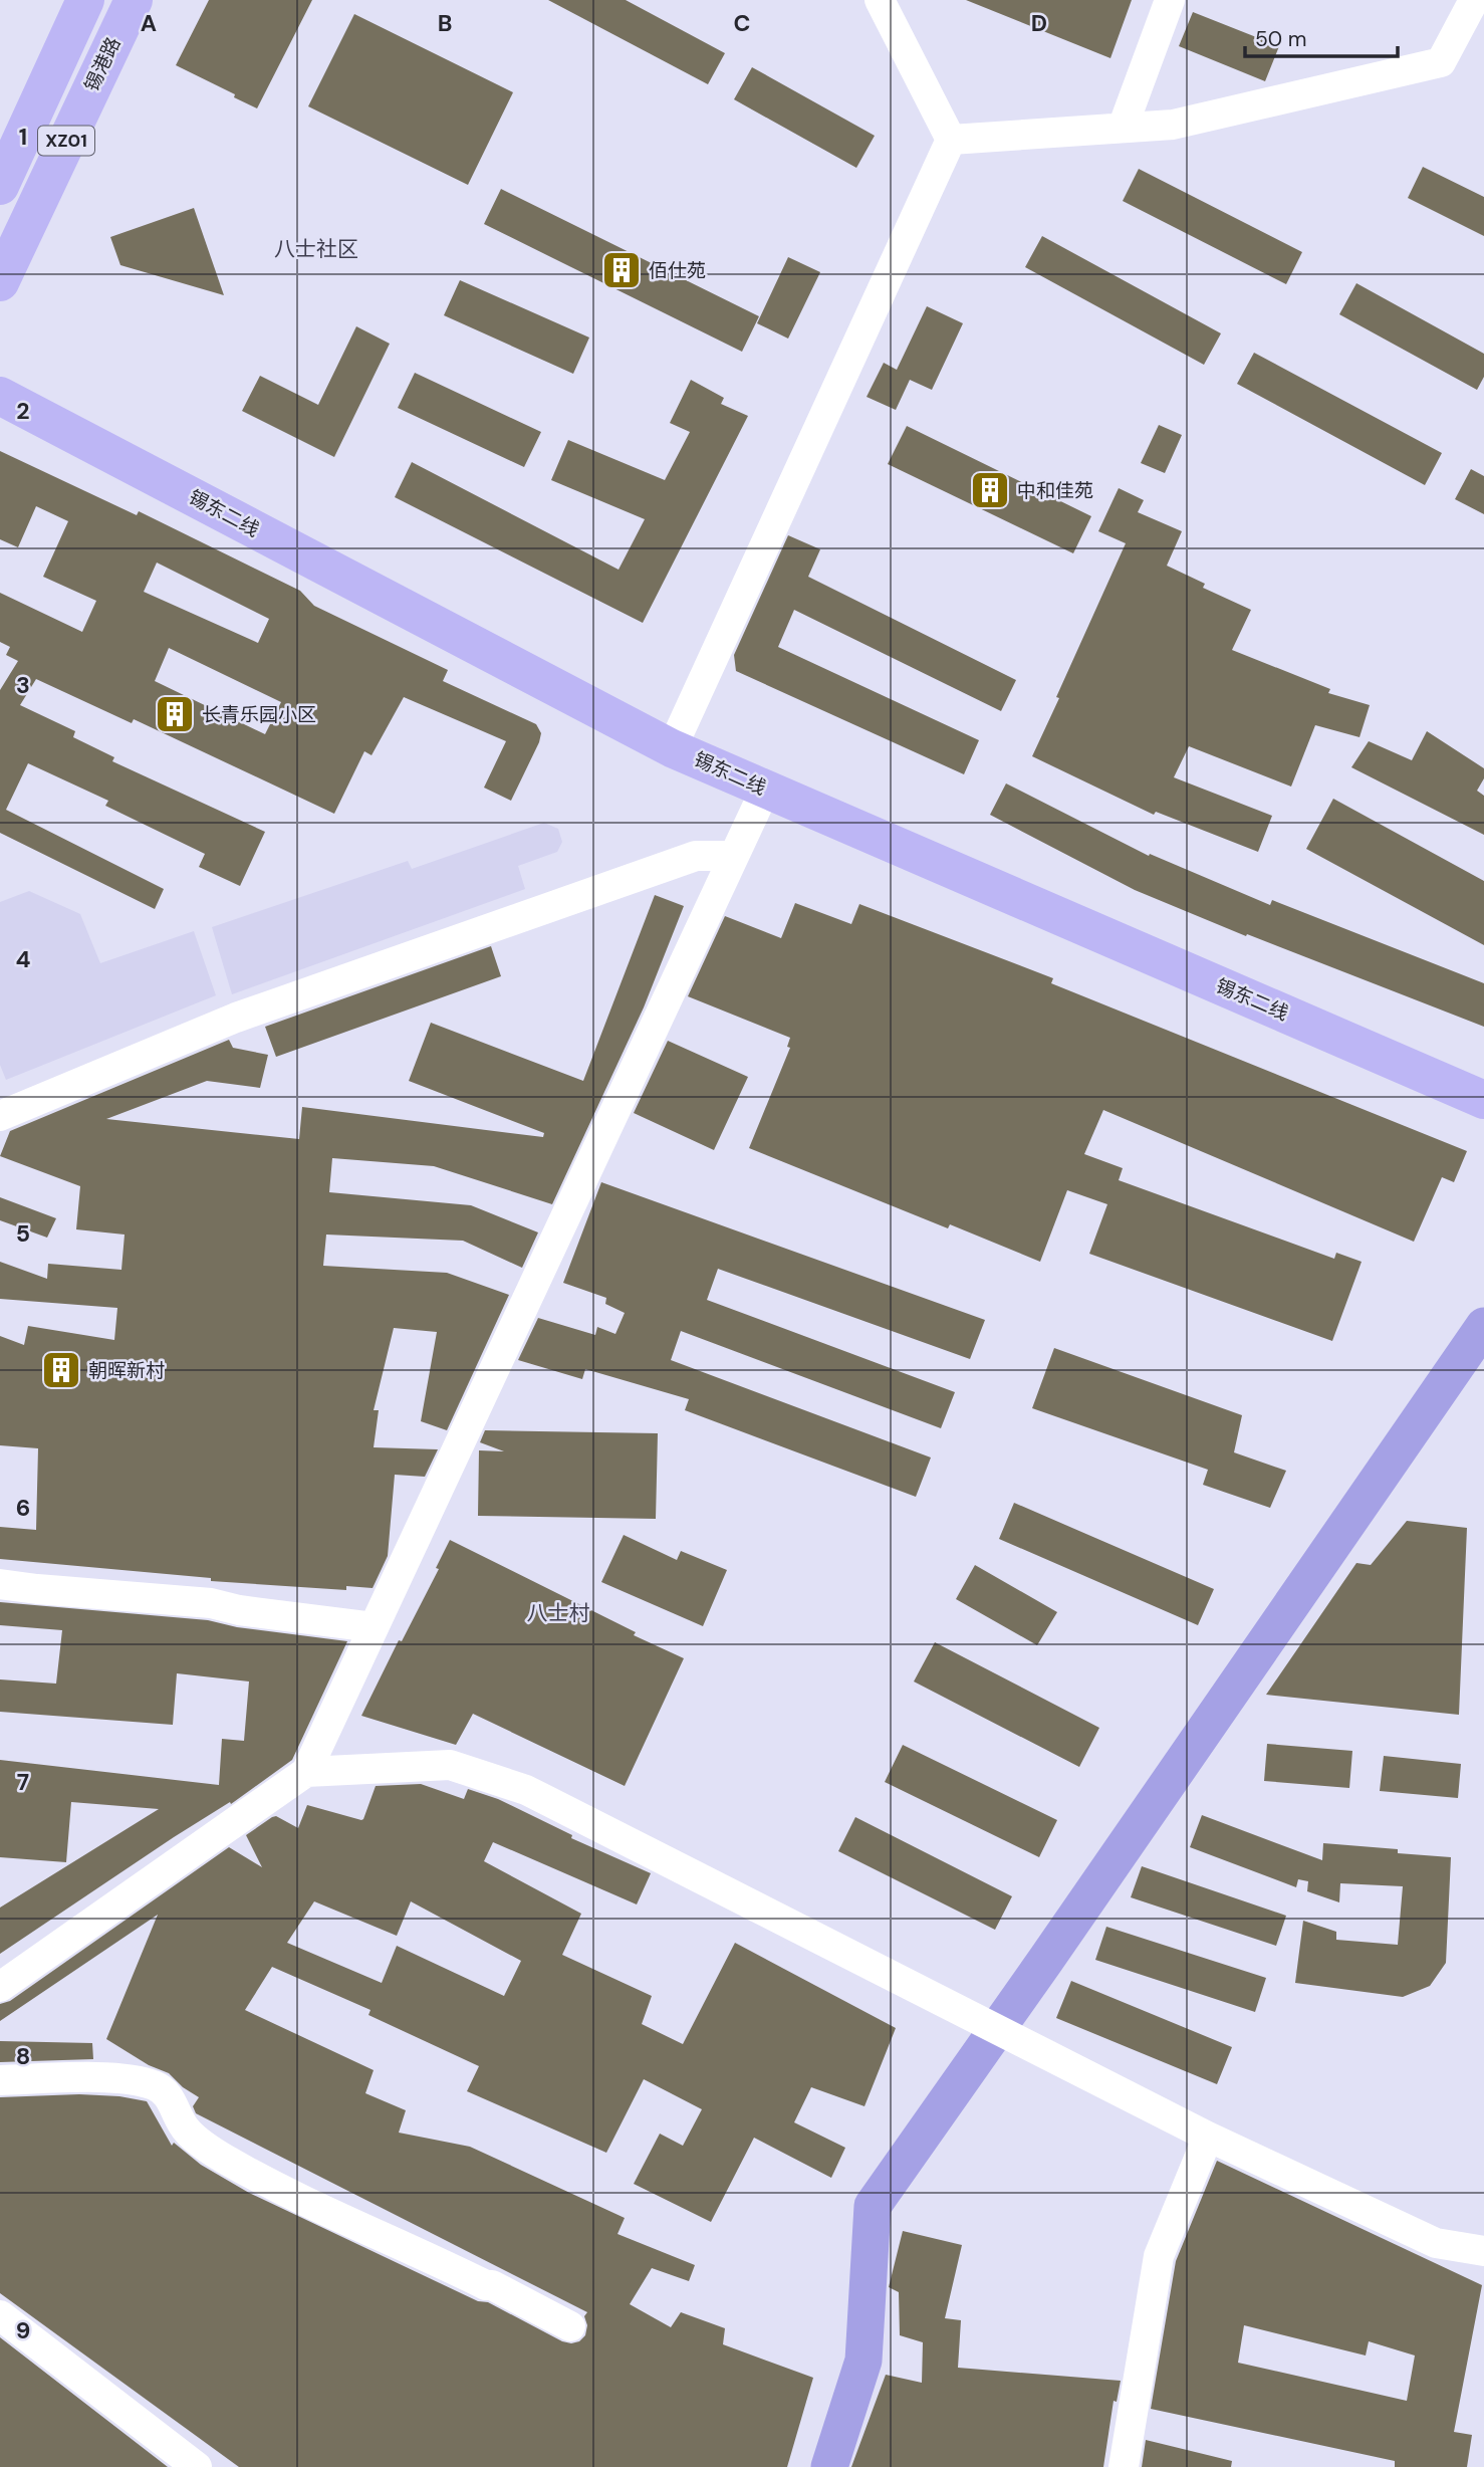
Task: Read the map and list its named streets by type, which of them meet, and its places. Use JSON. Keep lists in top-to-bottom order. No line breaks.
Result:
{"streets":{"main road":["锡港路","XZ01","锡东二线"]},"districts":["八士社区","八士村"],"places":{"building":["佰仕苑","中和佳苑","长青乐园小区","朝晖新村"]},"scale_bar":"50 m","grid":{"columns":["A","B","C","D"],"rows":["1","2","3","4","5","6","7","8","9"]}}
